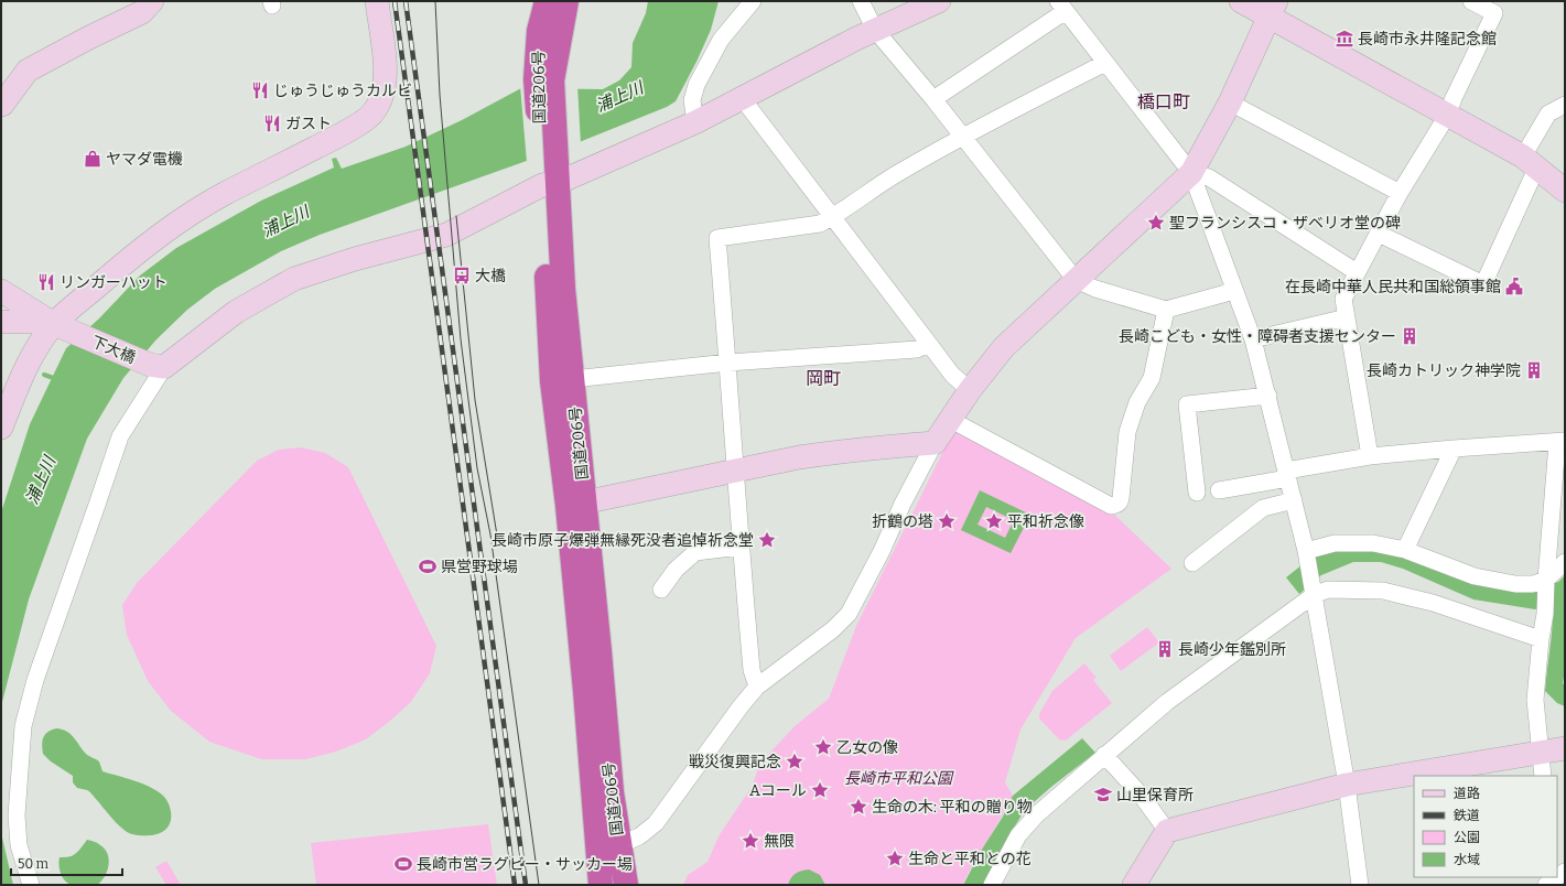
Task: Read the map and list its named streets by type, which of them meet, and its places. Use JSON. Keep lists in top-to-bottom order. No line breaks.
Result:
{"streets":{"highway":["国道206号"],"street":["下大橋"]},"districts":["橋口町","岡町"],"water":["浦上川"],"parks":["長崎市平和公園"],"places":{"museum":["長崎市永井隆記念館"],"restaurant":["じゅうじゅうカルビ","ガスト","リンガーハット"],"shop":["ヤマダ電機"],"place":["聖フランシスコ・ザベリオ堂の碑","折鶴の塔","平和祈念像","長崎市原子爆弾無縁死没者追悼祈念堂","乙女の像","戦災復興記念","Aコール","生命の木: 平和の贈り物","無限","生命と平和との花"],"bus stop":["大橋"],"public building":["在長崎中華人民共和国総領事館"],"building":["長崎こども・女性・障碍者支援センター","長崎カトリック神学院","長崎少年鑑別所"],"sports":["県営野球場","長崎市営ラグビー・サッカー場"],"school or university":["山里保育所"]},"legend":["道路","鉄道","公園","水域"],"scale_bar":"50 m"}
